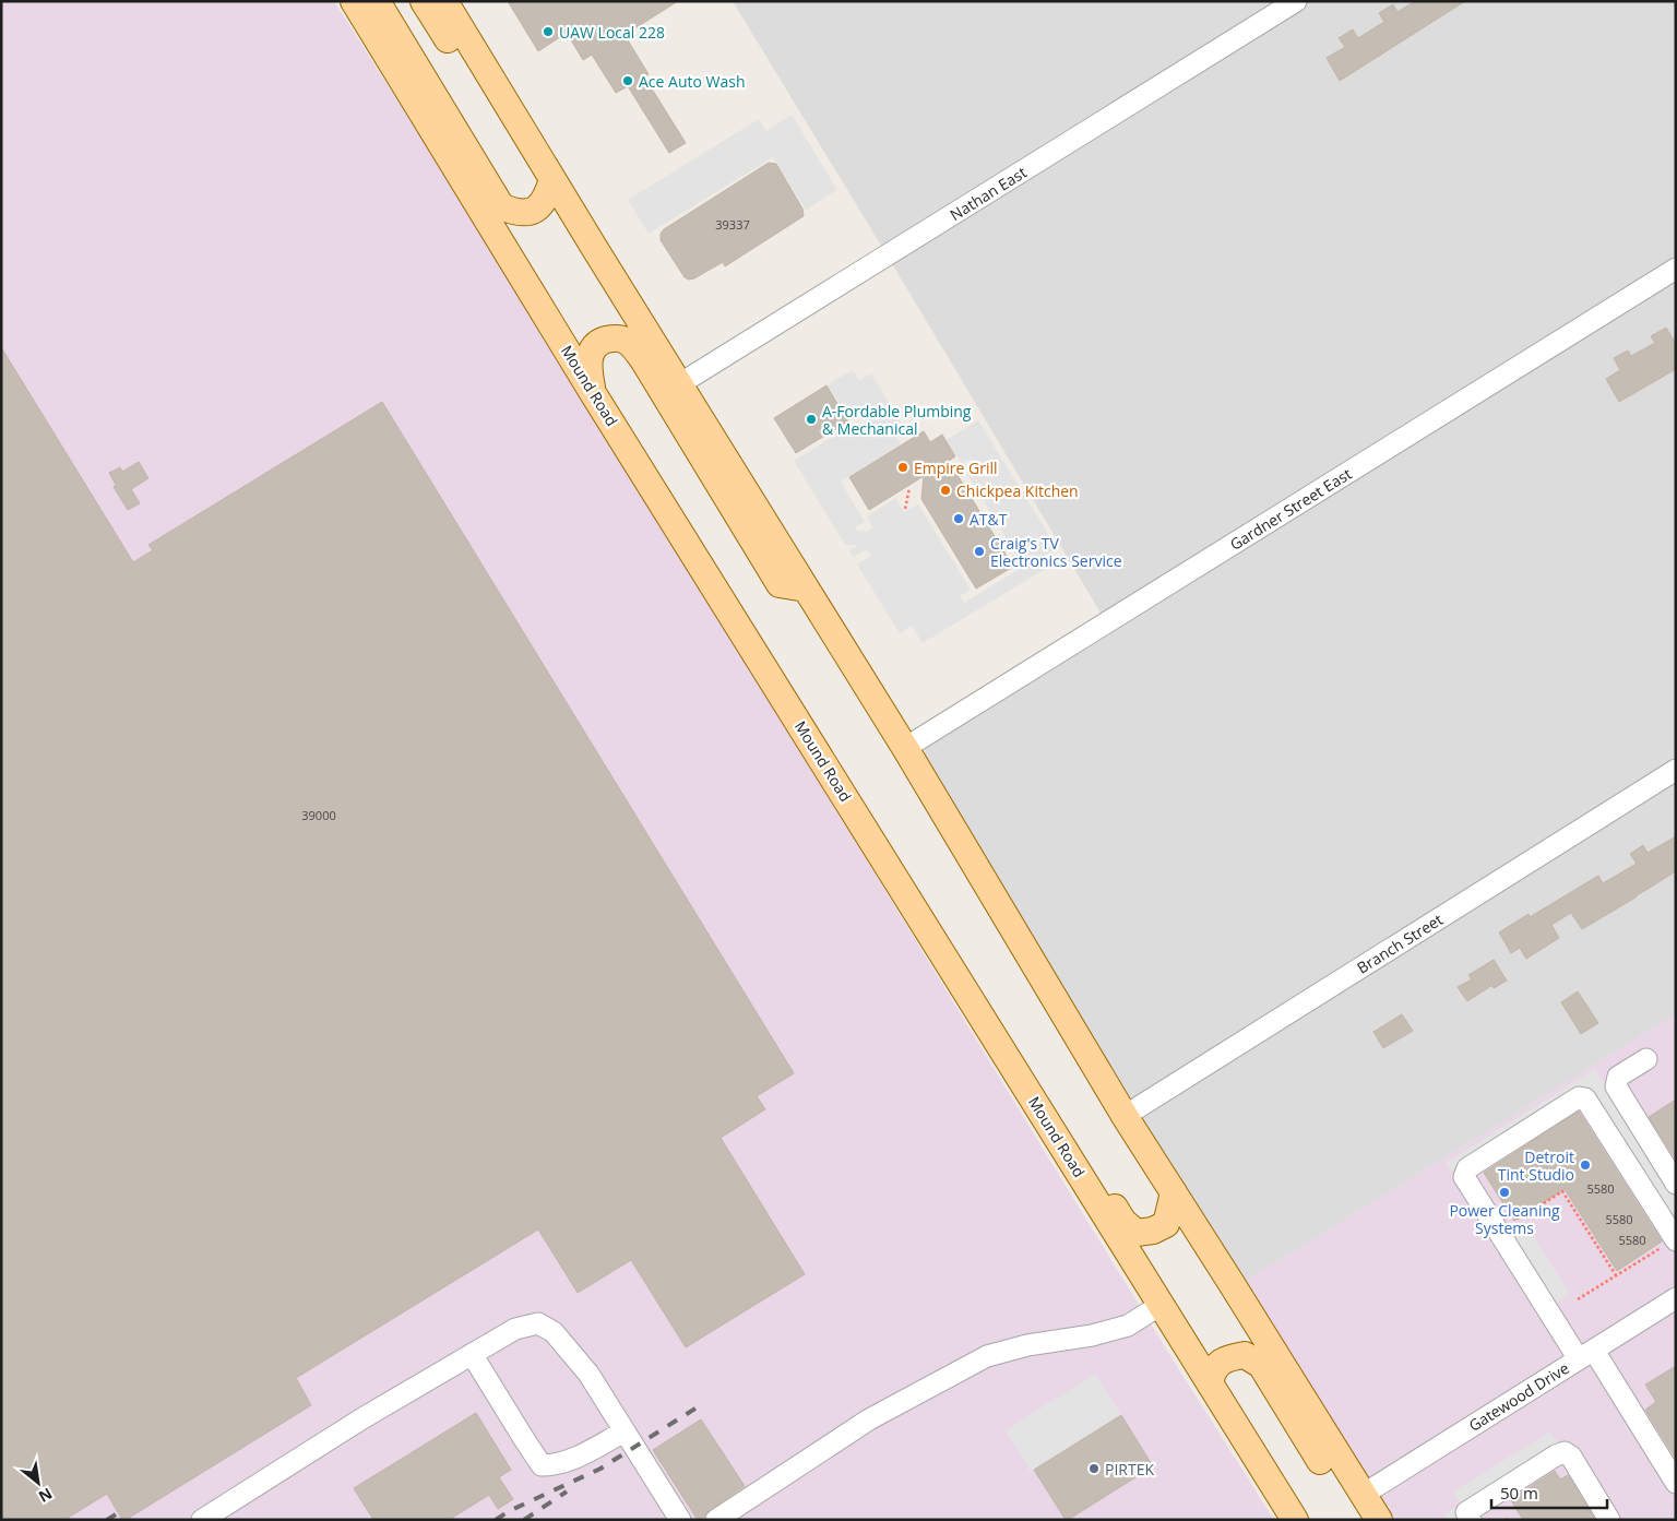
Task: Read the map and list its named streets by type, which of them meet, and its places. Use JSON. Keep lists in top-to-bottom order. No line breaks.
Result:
{"streets":{"main road":["Mound Road"],"street":["Nathan East","Gardner Street East","Branch Street","Gatewood Drive"]},"places":["UAW Local 228","Ace Auto Wash","A-Fordable Plumbing & Mechanical","Empire Grill","Chickpea Kitchen","AT&T","Craig's TV Electronics Service","Detroit Tint Studio","Power Cleaning Systems","PIRTEK"],"house_numbers":["39337","39000","5580","5580","5580"],"scale_bar":"50 m","north":"bottom right"}
